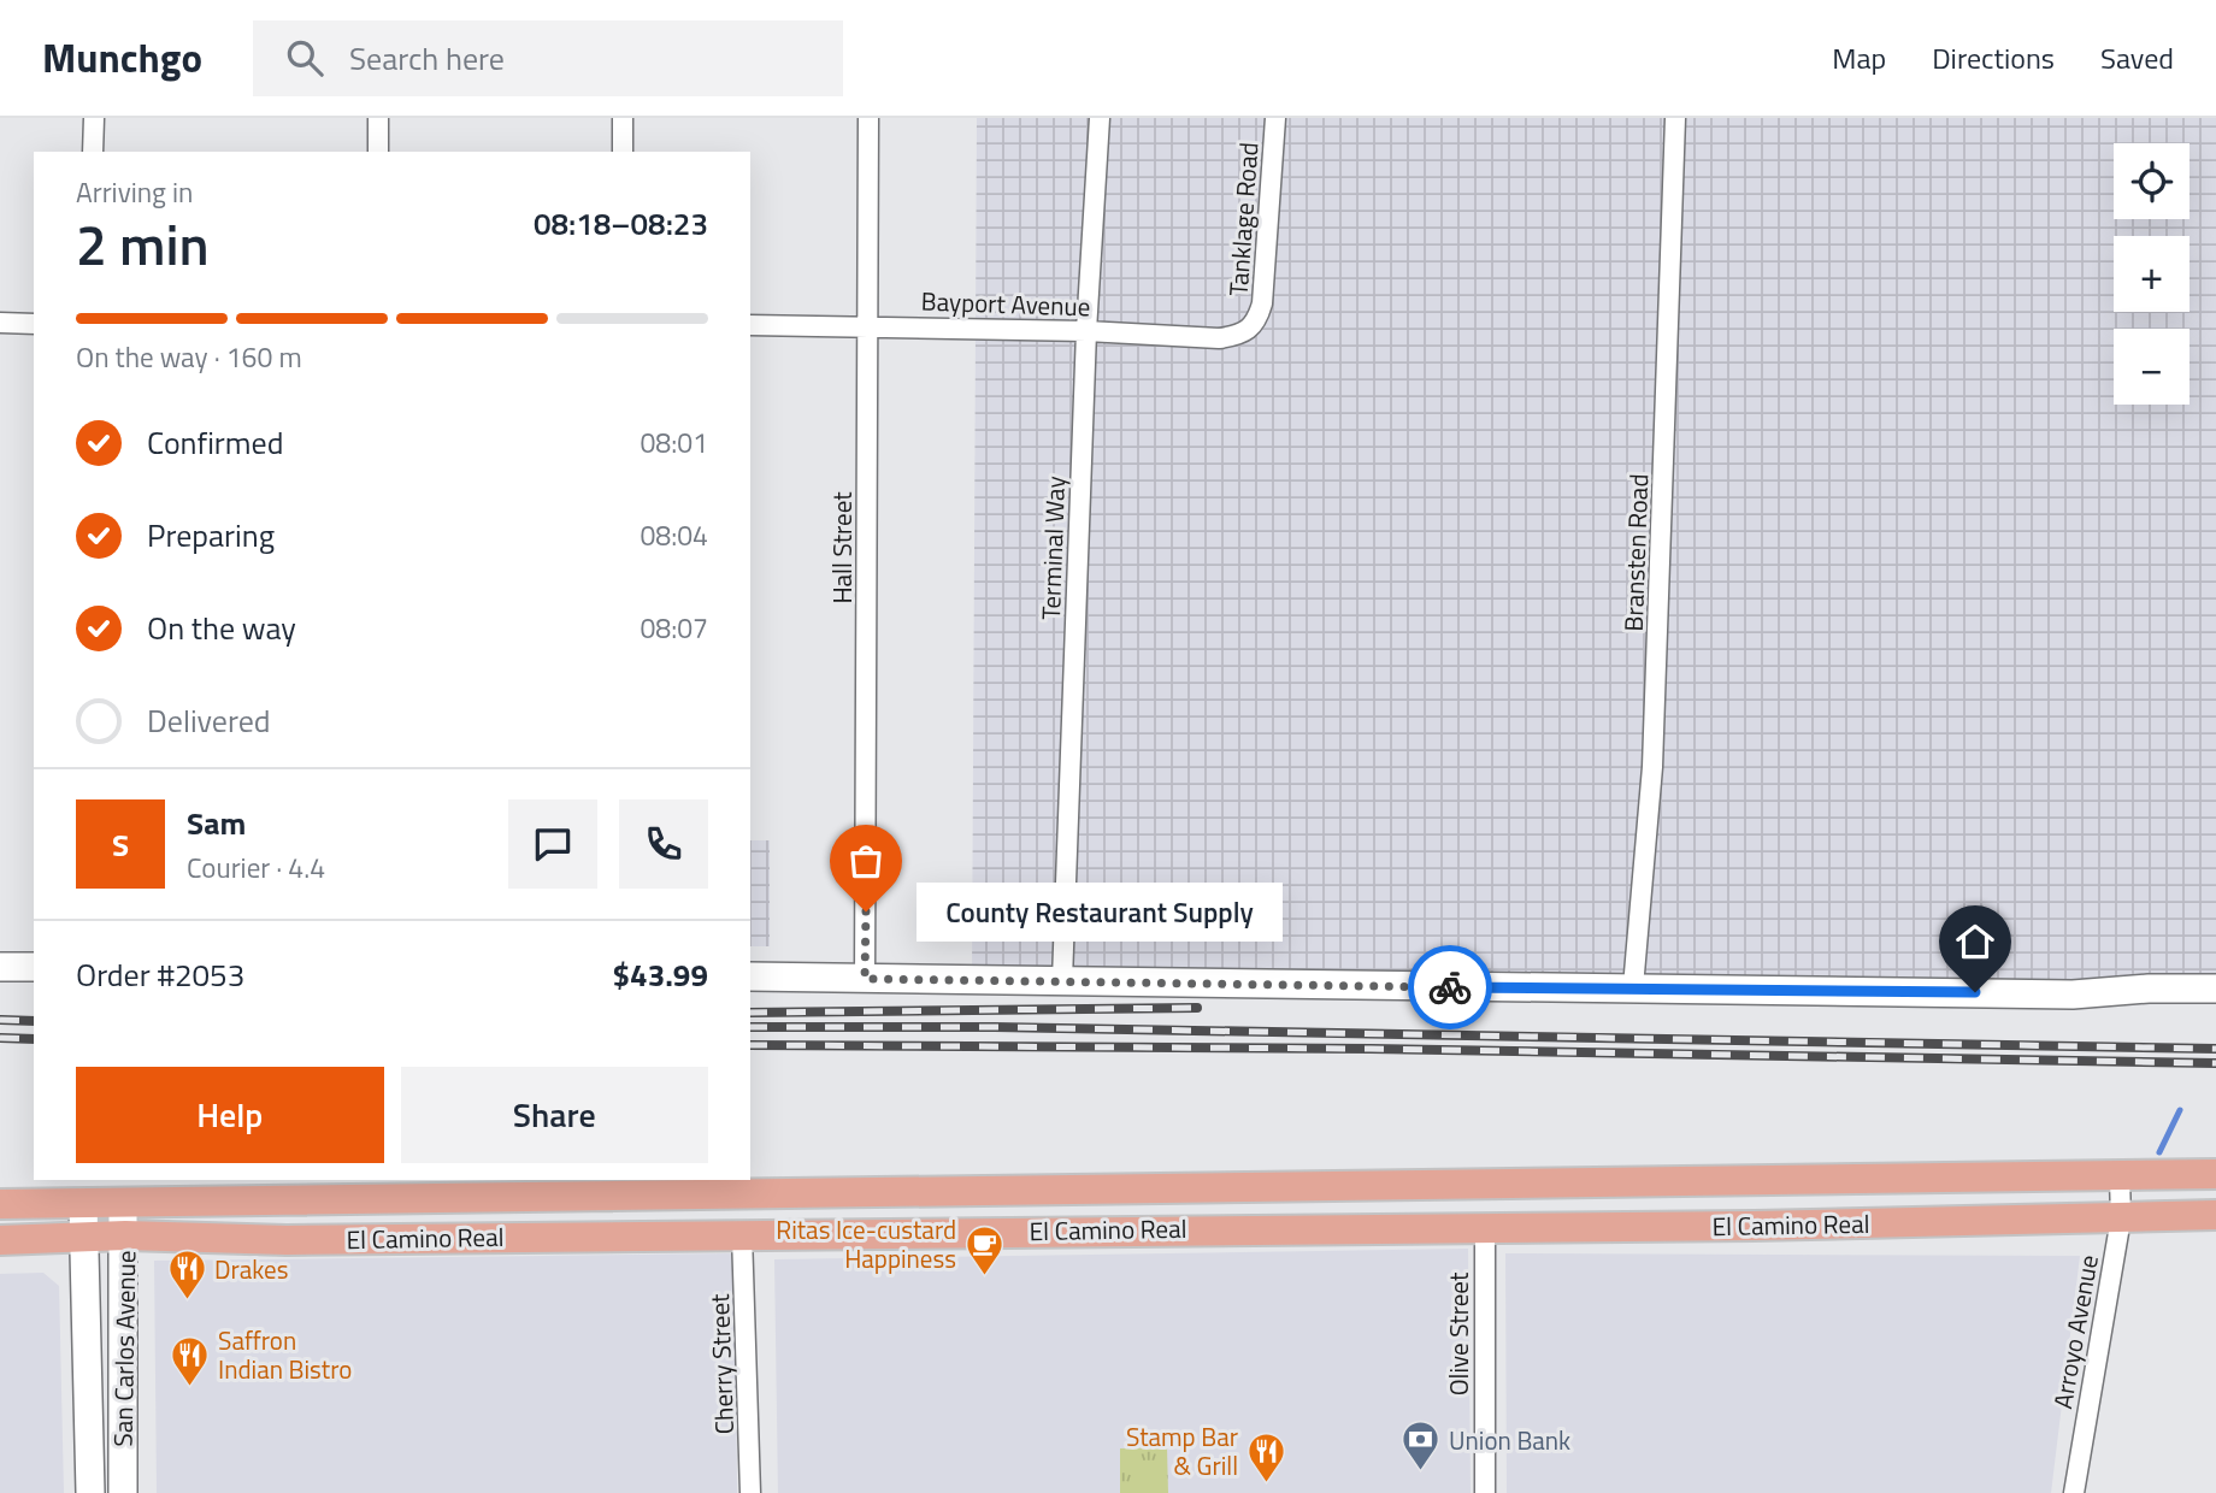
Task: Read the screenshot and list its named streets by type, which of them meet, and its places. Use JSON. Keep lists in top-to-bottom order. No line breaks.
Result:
{"streets":{"main road":["El Camino Real","San Carlos Avenue"],"street":["Tanklage Road","Bayport Avenue","Hall Street","Terminal Way","Bransten Road","Arroyo Avenue","Olive Street","Cherry Street"]},"crossings":[["Tanklage Road","Bayport Avenue"],["Bayport Avenue","Hall Street"],["Bayport Avenue","Terminal Way"],["El Camino Real","Arroyo Avenue"],["El Camino Real","Olive Street"],["El Camino Real","San Carlos Avenue"],["El Camino Real","Cherry Street"]],"places":{"other":["County Restaurant Supply"],"cafe":["Ritas Ice-custard Happiness"],"restaurant":["Drakes","Saffron Indian Bistro","Stamp Bar & Grill"],"bank":["Union Bank"]},"page":{"header":"Munchgo","search":"Search here","nav":["Map","Directions","Saved"],"map_buttons":["+","−"],"heading":["2 min","Arriving in","08:18–08:23"],"panel":["Sam","Courier · 4.4","Order #2053","$43.99"],"bar":"On the way · 160 m","list":[["Confirmed","08:01"],["Preparing","08:04"],["On the way","08:07"],"Delivered"],"round":"S","bubble":"County Restaurant Supply","buttons":["Help","Share"]}}
